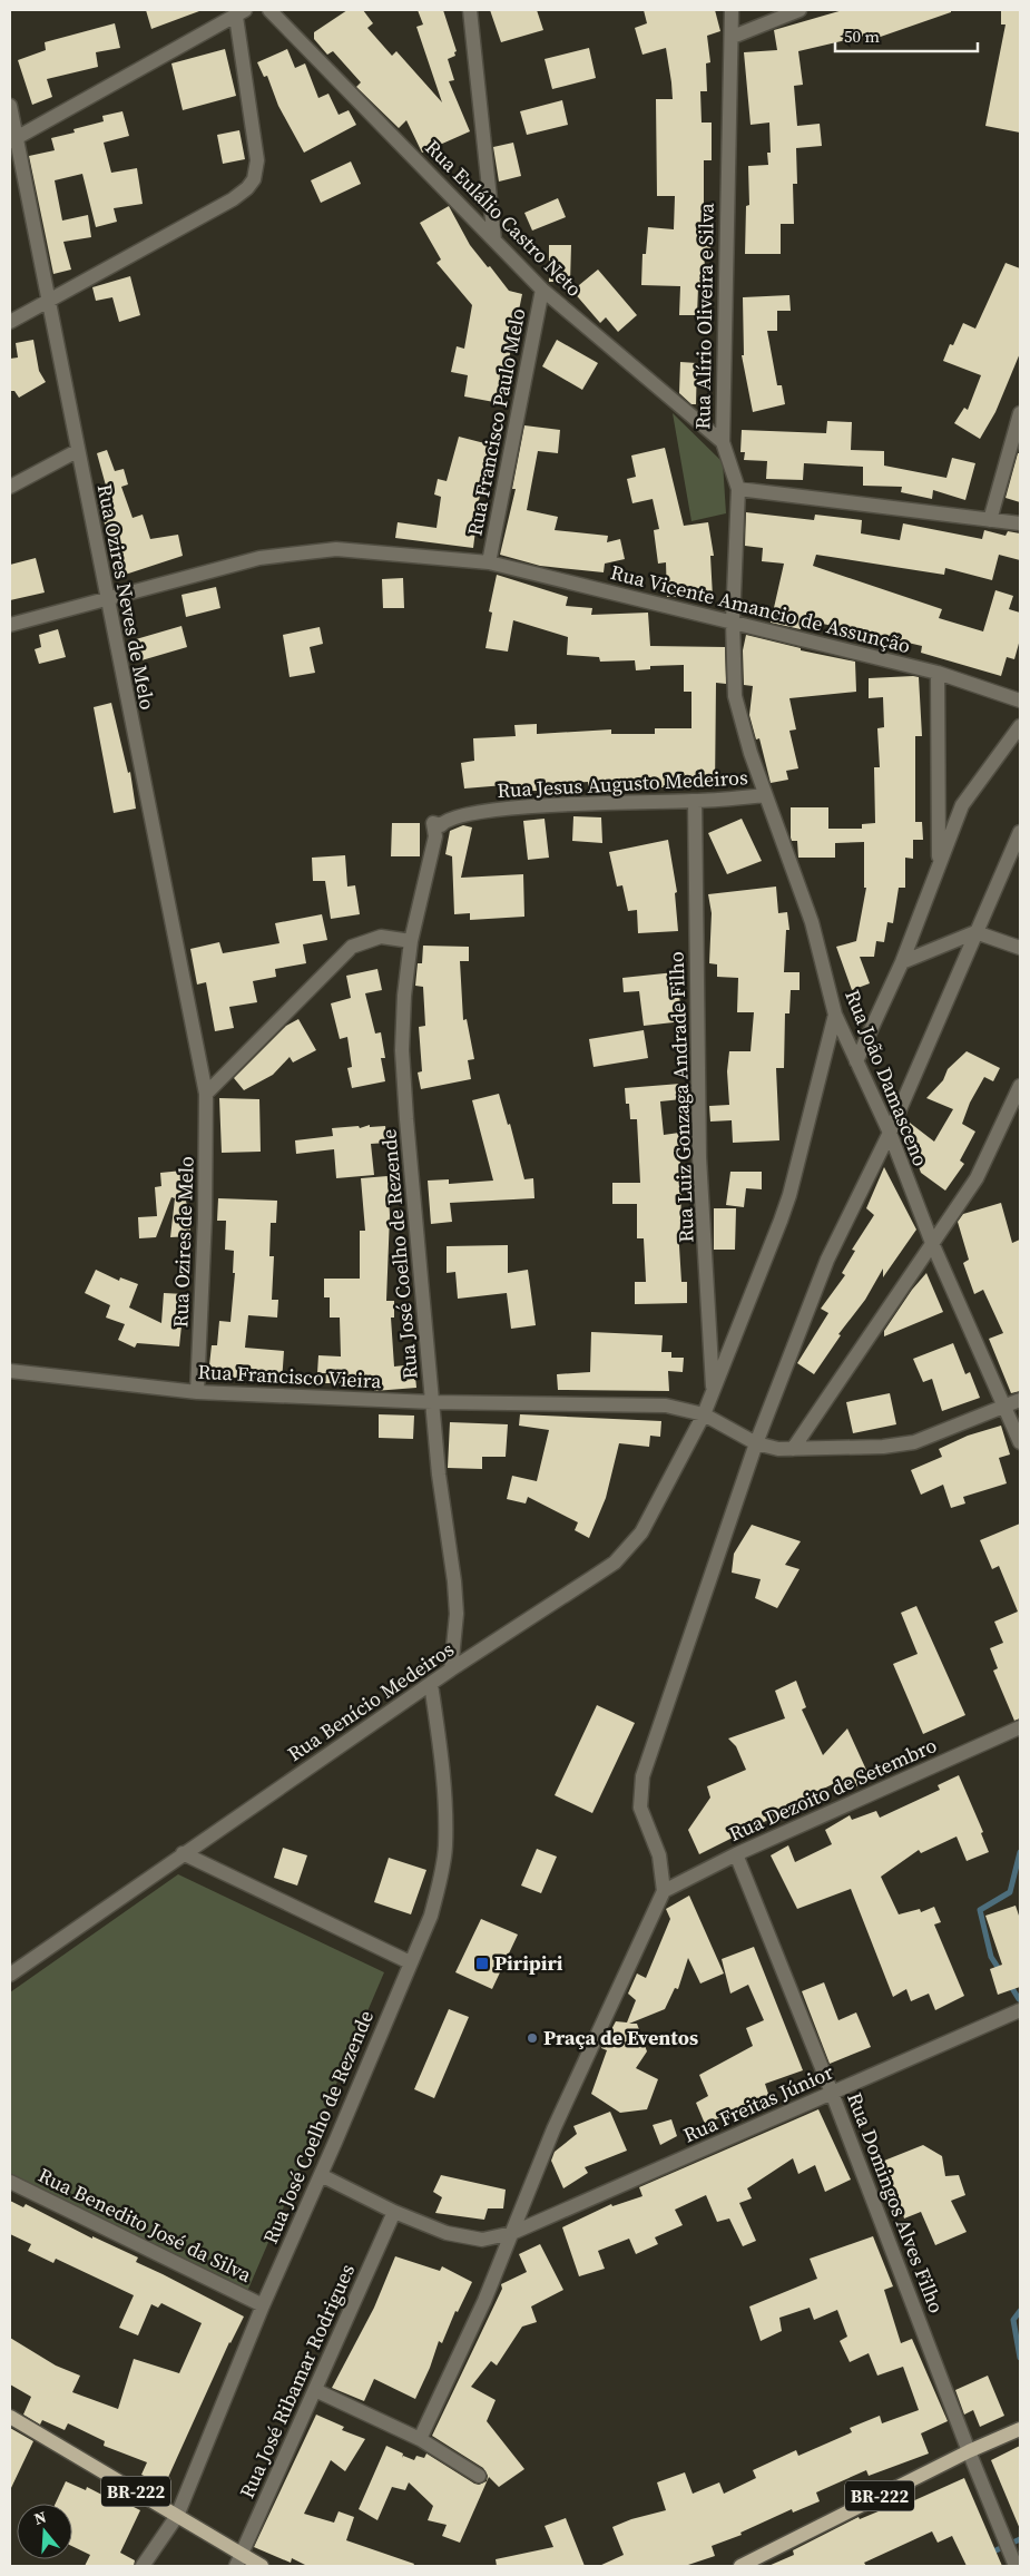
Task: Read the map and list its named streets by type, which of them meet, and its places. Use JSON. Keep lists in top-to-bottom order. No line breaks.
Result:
{"streets":{"main road":["BR-222"],"street":["Rua Eulálio Castro Neto","Rua Alírio Oliveira e Silva","Rua Francisco Paulo Melo","Rua Ozires Neves de Melo","Rua Vicente Amancio de Assunção","Rua Jesus Augusto Medeiros","Rua João Damasceno","Rua Luiz Gonzaga Andrade Filho","Rua Ozires de Melo","Rua José Coelho de Rezende","Rua Francisco Vieira","Rua Benício Medeiros","Rua Dezoito de Setembro","Rua Freitas Júnior","Rua Domingos Alves Filho","Rua Benedito José da Silva","Rua José Ribamar Rodrigues"]},"crossings":[["Rua Eulálio Castro Neto","Rua Alírio Oliveira e Silva"],["Rua Eulálio Castro Neto","Rua Francisco Paulo Melo"],["Rua Alírio Oliveira e Silva","Rua Vicente Amancio de Assunção"],["Rua Alírio Oliveira e Silva","Rua João Damasceno"],["Rua Francisco Paulo Melo","Rua Vicente Amancio de Assunção"],["Rua Ozires Neves de Melo","Rua Vicente Amancio de Assunção"],["Rua Ozires Neves de Melo","Rua Ozires de Melo"],["Rua Vicente Amancio de Assunção","Rua João Damasceno"],["Rua Jesus Augusto Medeiros","Rua João Damasceno"],["Rua Jesus Augusto Medeiros","Rua Luiz Gonzaga Andrade Filho"],["Rua Jesus Augusto Medeiros","Rua José Coelho de Rezende"],["Rua João Damasceno","Rua Francisco Vieira"],["Rua João Damasceno","Rua Benício Medeiros"],["Rua Luiz Gonzaga Andrade Filho","Rua Benício Medeiros"],["Rua Ozires de Melo","Rua Francisco Vieira"],["Rua José Coelho de Rezende","Rua Francisco Vieira"],["Rua José Coelho de Rezende","Rua Benício Medeiros"],["Rua José Coelho de Rezende","Rua Freitas Júnior"],["Rua José Coelho de Rezende","Rua Benedito José da Silva"],["Rua José Coelho de Rezende","BR-222"],["Rua Francisco Vieira","Rua Benício Medeiros"],["Rua Dezoito de Setembro","Rua Domingos Alves Filho"],["Rua Freitas Júnior","Rua Domingos Alves Filho"],["Rua Freitas Júnior","Rua José Ribamar Rodrigues"],["Rua Domingos Alves Filho","BR-222"],["Rua José Ribamar Rodrigues","BR-222"]],"places":{"transit":["Piripiri"],"other":["Praça de Eventos"]},"scale_bar":"50 m","north":"top"}
